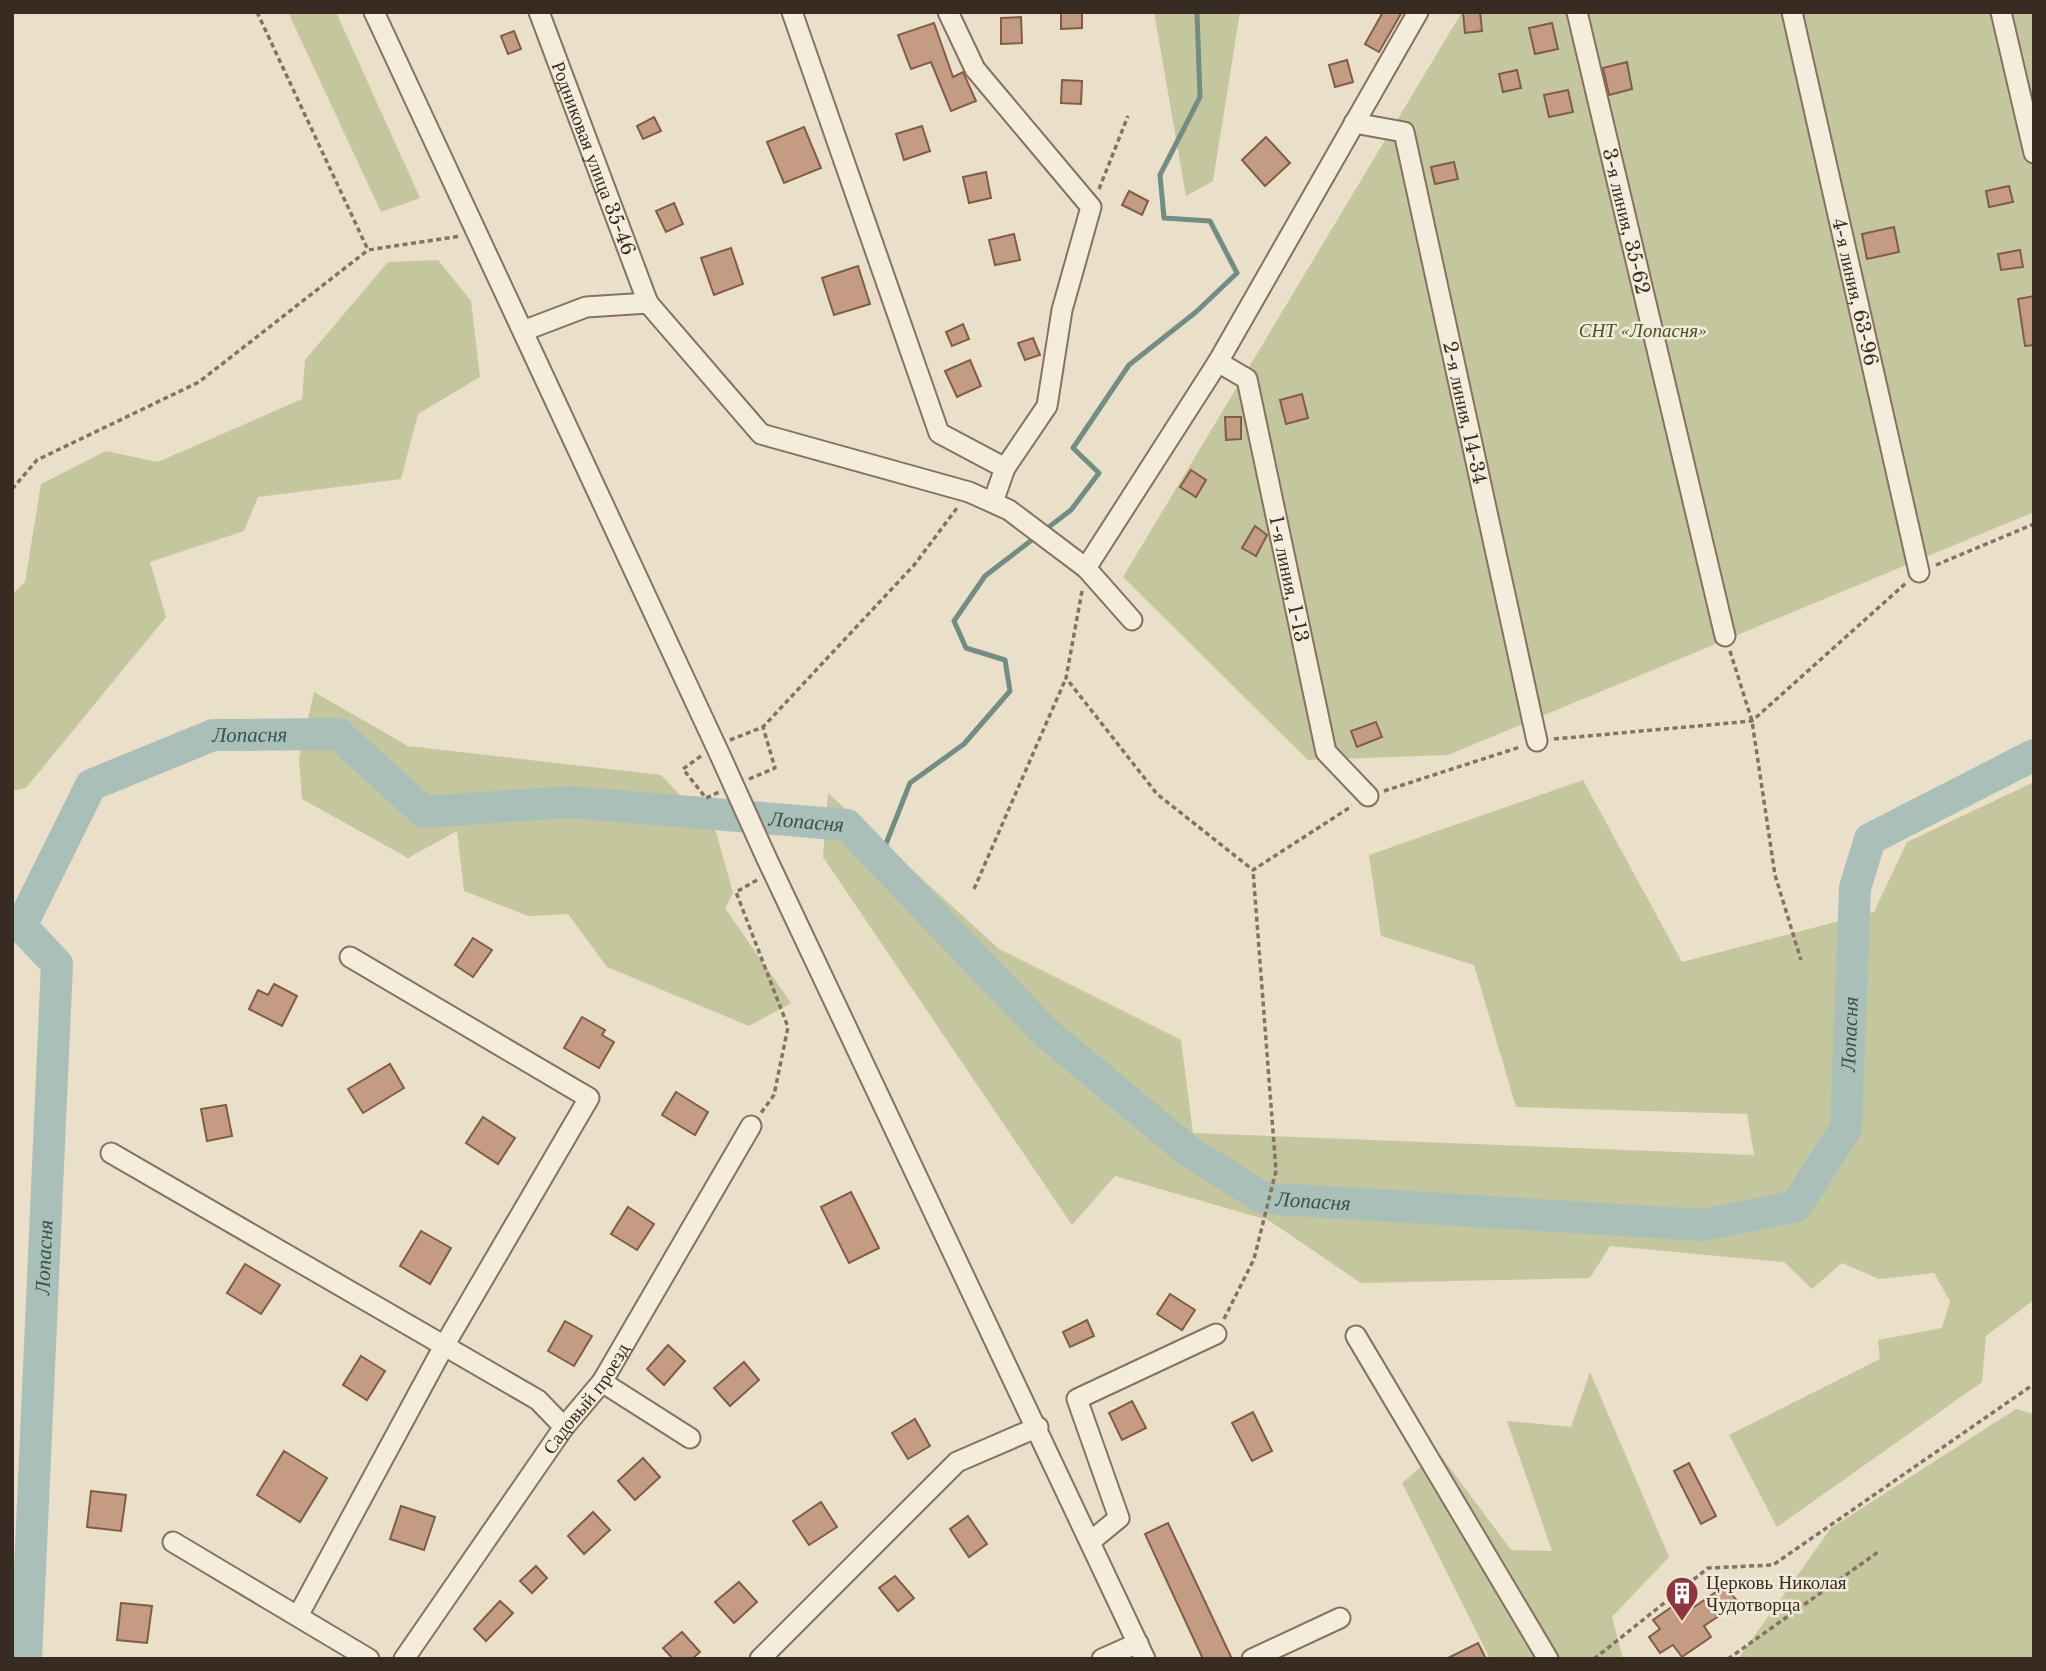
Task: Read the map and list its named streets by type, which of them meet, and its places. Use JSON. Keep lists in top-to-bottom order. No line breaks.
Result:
{"streets":{"street":["Родниковая улица 35-46","3-я линия, 35-62","4-я линия, 63-96","2-я линия, 14-34","1-я линия, 1-13","Садовый проезд"]},"water":["Лопасня"],"parks":["СНТ «Лопасня»"],"places":{"building":["Церковь Николая Чудотворца"]}}
